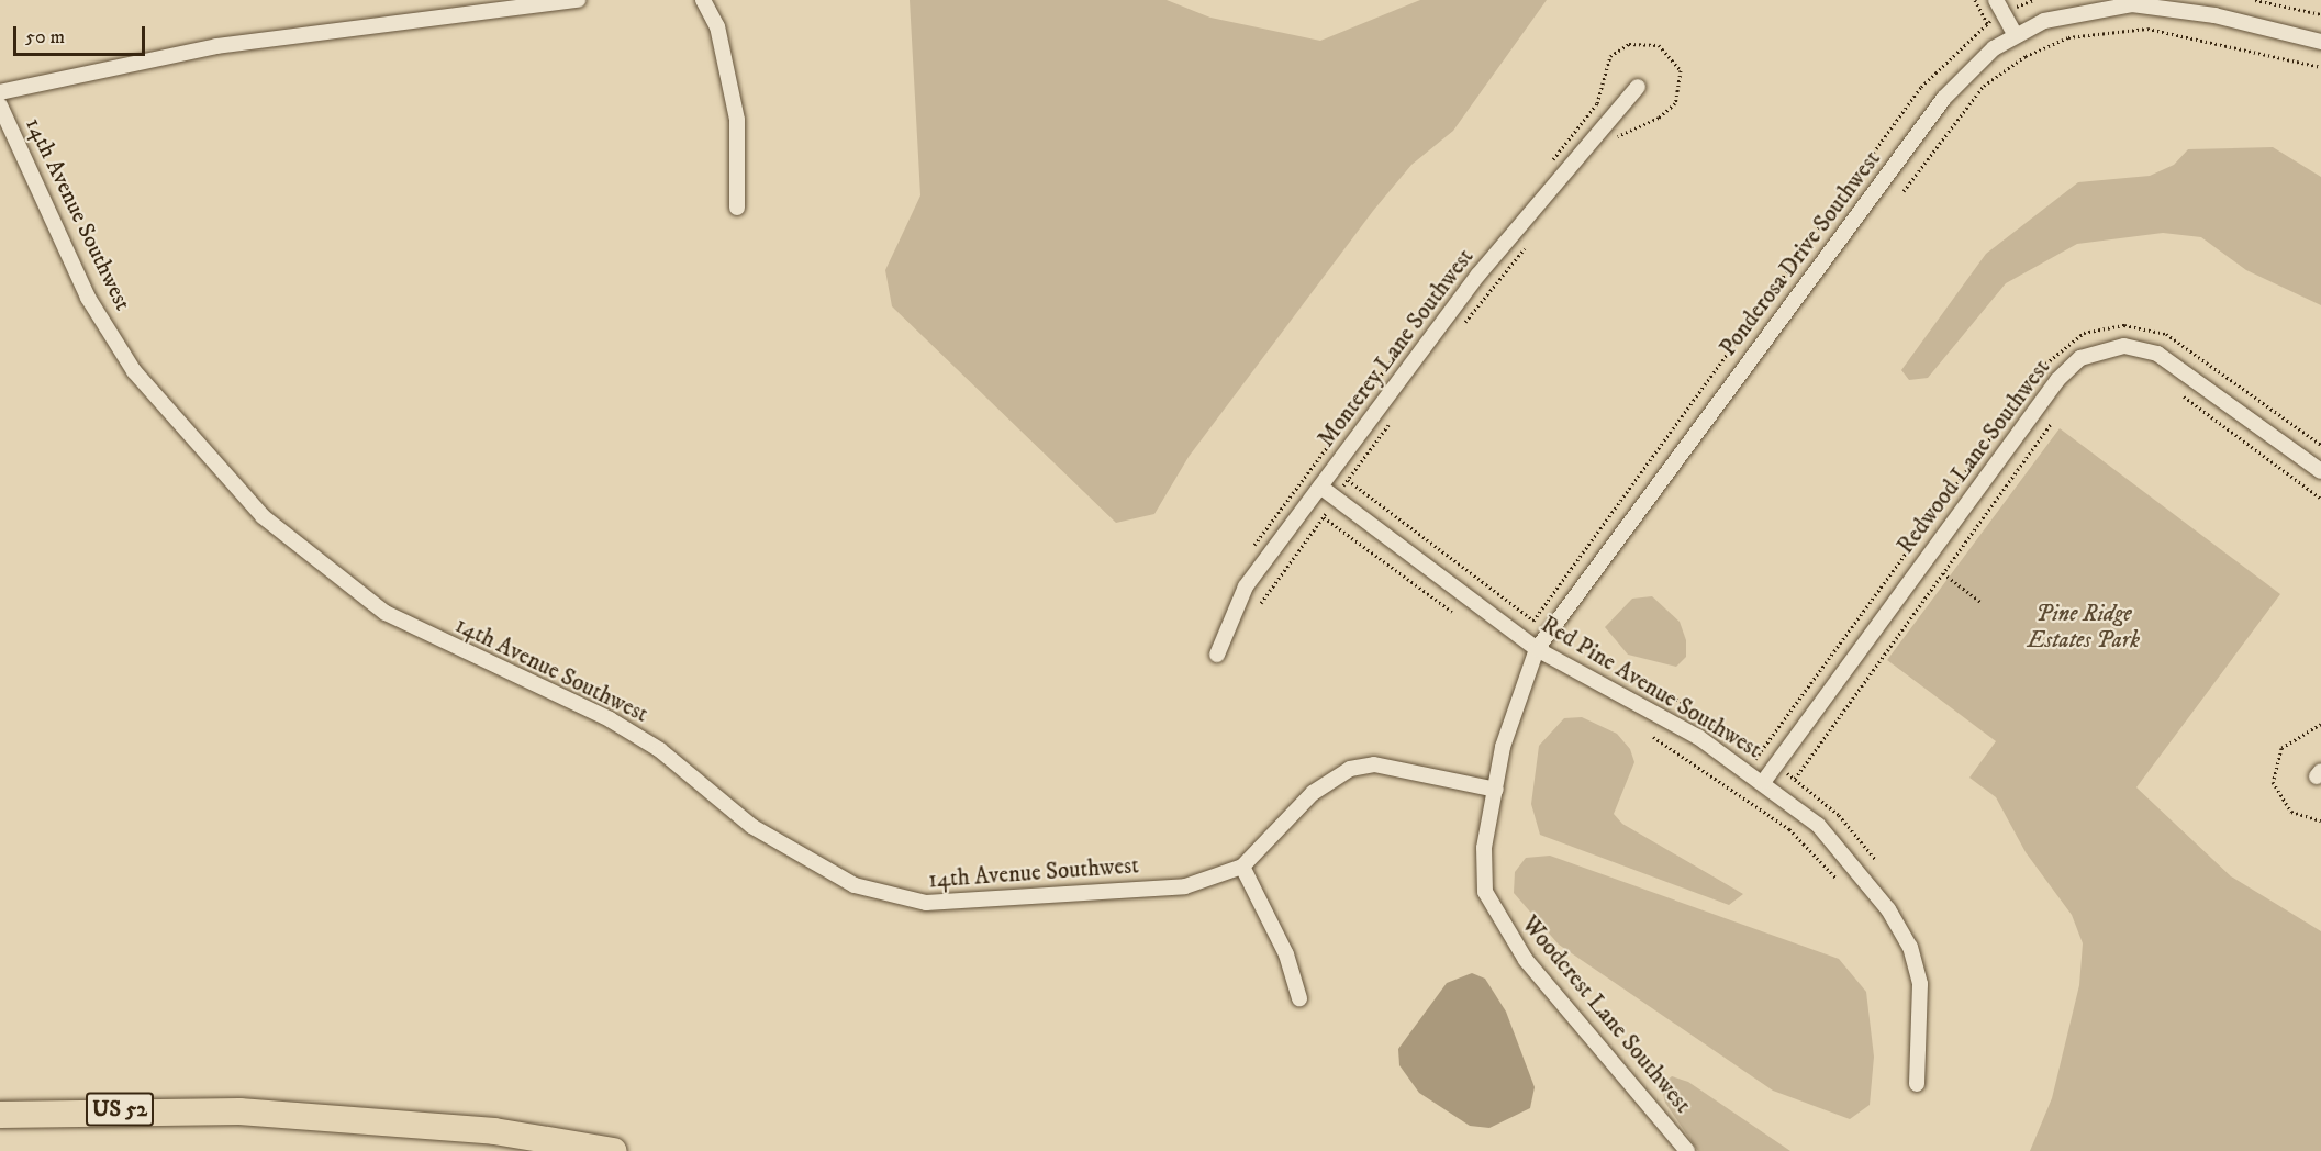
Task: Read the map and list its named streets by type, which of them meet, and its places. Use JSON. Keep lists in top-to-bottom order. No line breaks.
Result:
{"streets":{"highway":["US 52"],"street":["14th Avenue Southwest","Ponderosa Drive Southwest","Monterey Lane Southwest","Redwood Lane Southwest","Red Pine Avenue Southwest","Woodcrest Lane Southwest"]},"crossings":[["14th Avenue Southwest","Ponderosa Drive Southwest"],["14th Avenue Southwest","Woodcrest Lane Southwest"],["Ponderosa Drive Southwest","Red Pine Avenue Southwest"],["Ponderosa Drive Southwest","Woodcrest Lane Southwest"],["Monterey Lane Southwest","Red Pine Avenue Southwest"],["Redwood Lane Southwest","Red Pine Avenue Southwest"]],"parks":["Pine Ridge Estates Park"],"scale_bar":"50 m"}
